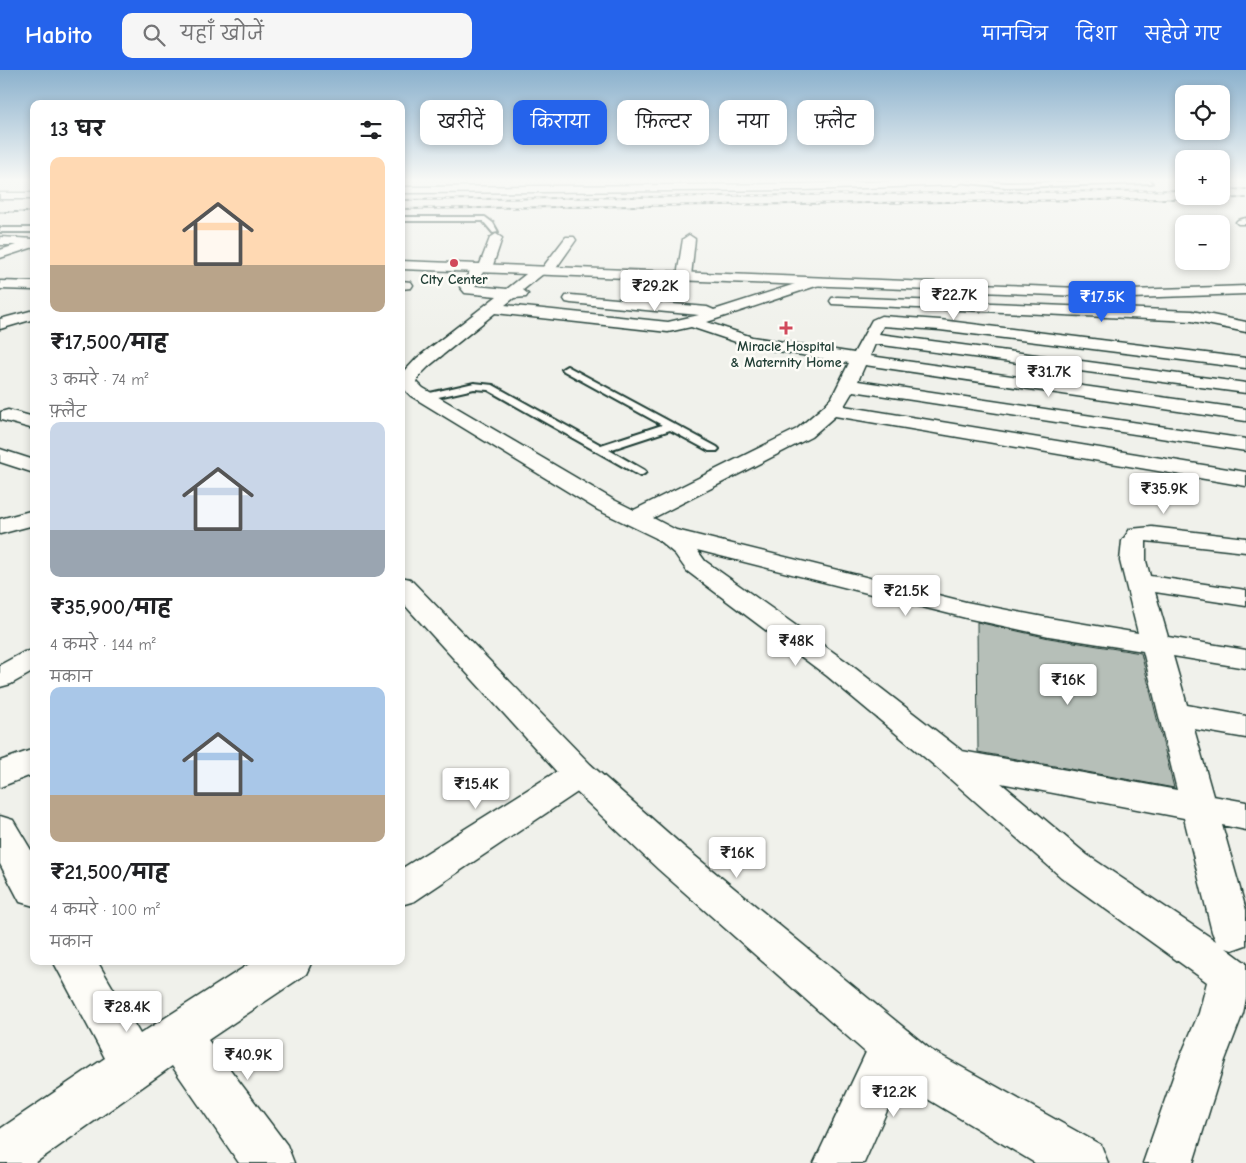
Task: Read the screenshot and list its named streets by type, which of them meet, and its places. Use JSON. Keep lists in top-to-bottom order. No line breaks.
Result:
{"places":{"other":["City Center"],"health":["Miracle Hospital & Maternity Home"]},"page":{"header":"Habito","search":"यहाँ खोजें","nav":["मानचित्र","दिशा","सहेजे गए"],"map_buttons":["+","−"],"chip":["खरीदें","किराया","फ़िल्टर","नया","फ़्लैट"],"heading":"13 घर","list":[{"name":"₹17,500/माह","note":"3 कमरे · 74 m² · फ़्लैट"},{"name":"₹35,900/माह","note":"4 कमरे · 144 m² · मकान"},{"name":"₹21,500/माह","note":"4 कमरे · 100 m² · मकान"}],"price":["₹29.2K","₹22.7K","₹17.5K","₹31.7K","₹35.9K","₹21.5K","₹48K","₹16K","₹15.4K","₹16K","₹28.4K","₹40.9K","₹12.2K"]}}
